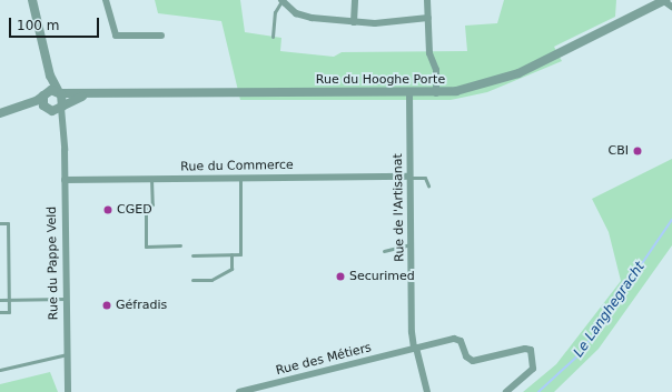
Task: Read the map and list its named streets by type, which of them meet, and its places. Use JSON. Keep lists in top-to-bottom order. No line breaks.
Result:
{"streets":{"street":["Rue du Hooghe Porte","Rue du Commerce","Rue de l'Artisanat","Rue du Pappe Veld","Rue des Métiers"]},"crossings":[["Rue du Hooghe Porte","Rue de l'Artisanat"],["Rue du Hooghe Porte","Rue du Pappe Veld"],["Rue du Commerce","Rue de l'Artisanat"],["Rue du Commerce","Rue du Pappe Veld"],["Rue de l'Artisanat","Rue des Métiers"]],"water":["Le Langhegracht"],"places":["CBI","CGED","Securimed","Géfradis"],"scale_bar":"100 m"}
